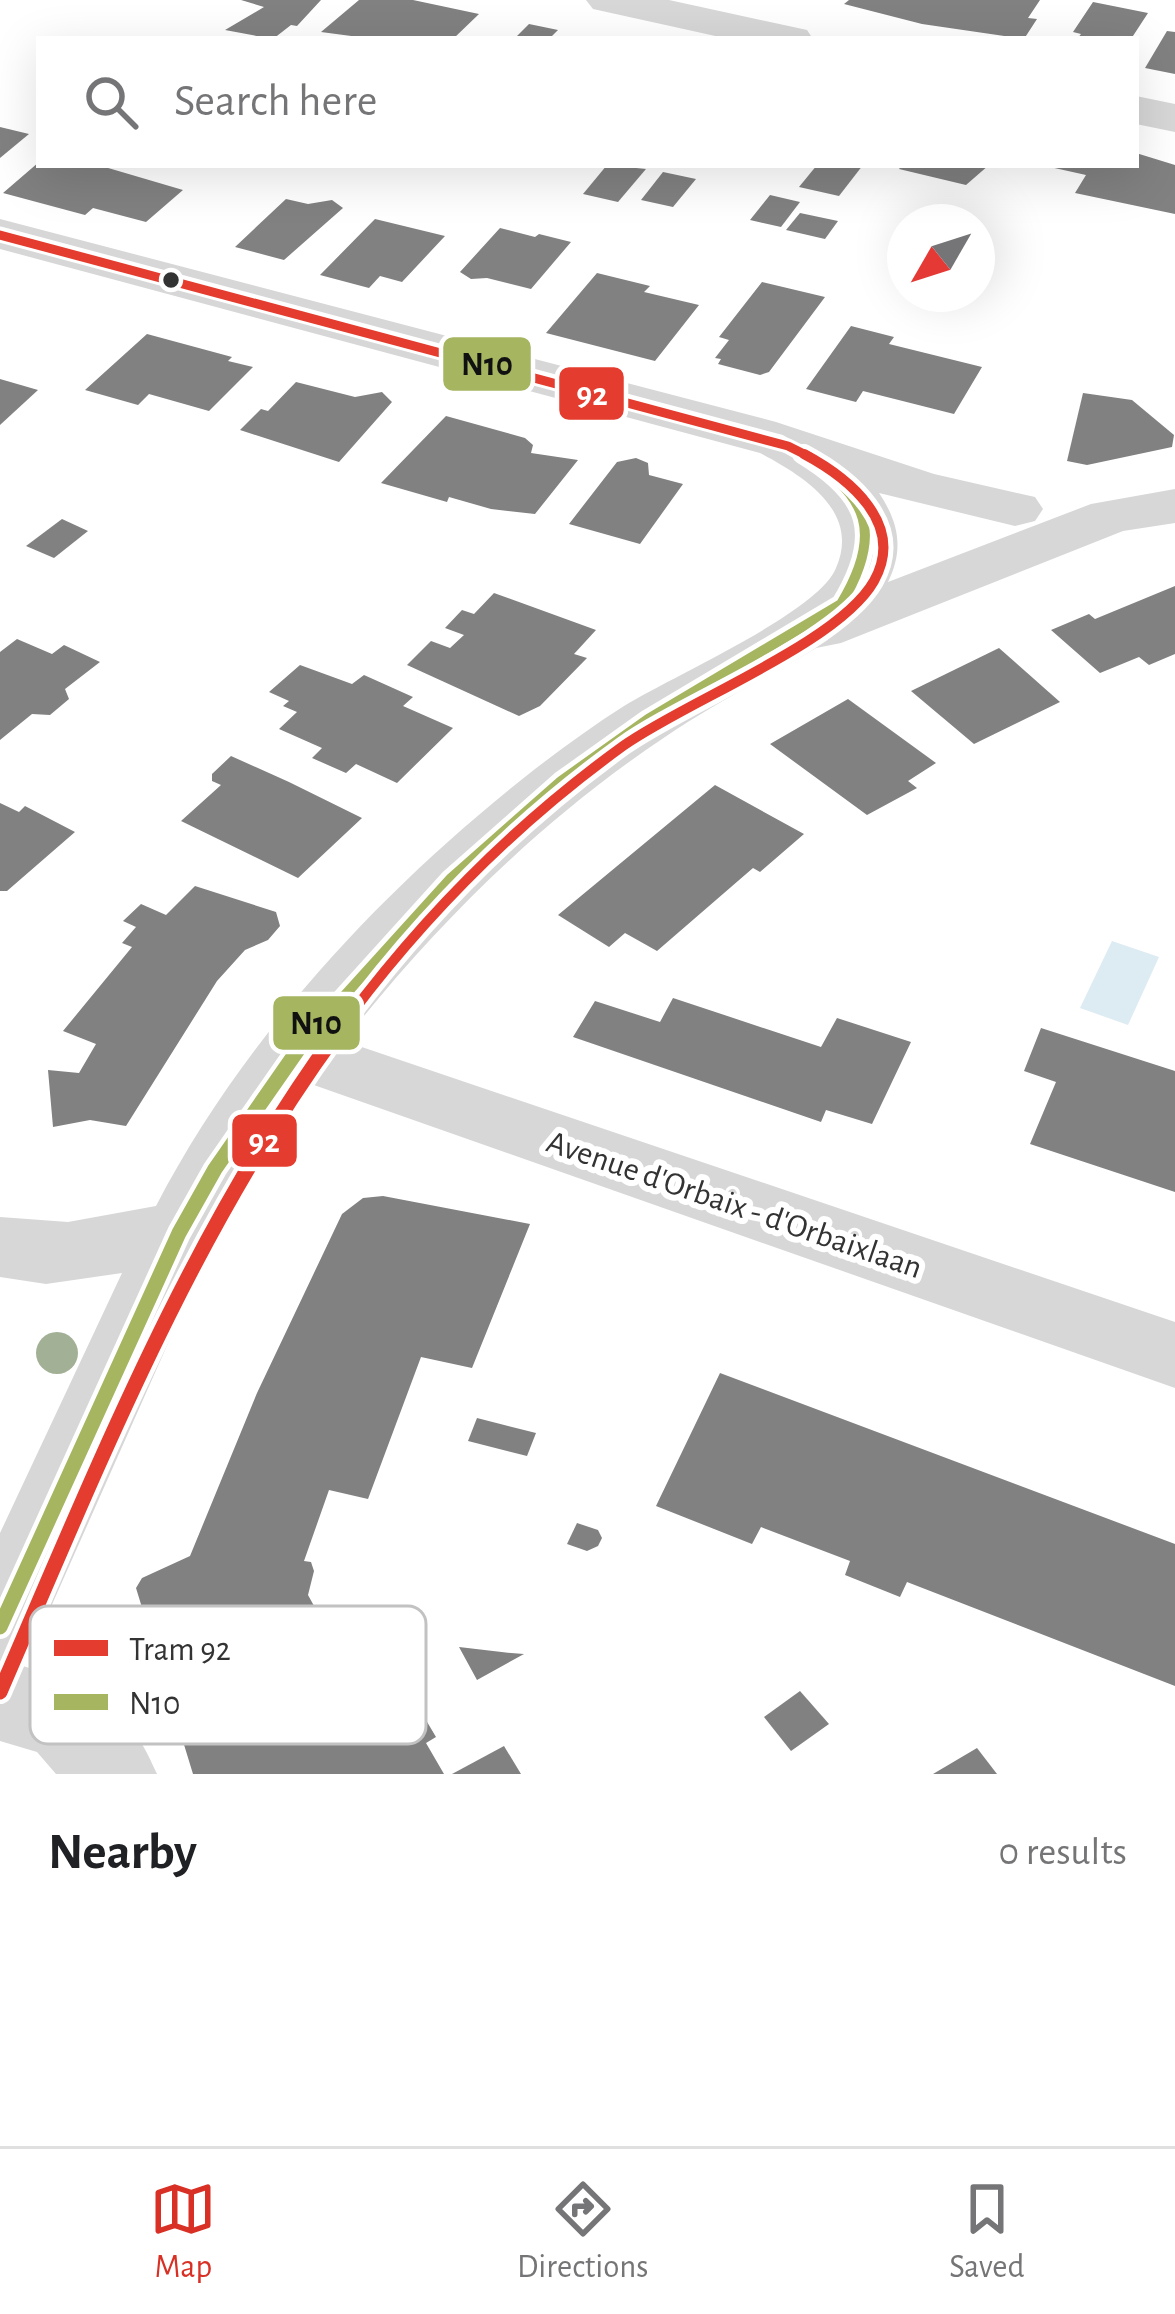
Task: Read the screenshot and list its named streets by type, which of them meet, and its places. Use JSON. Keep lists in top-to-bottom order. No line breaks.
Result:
{"streets":{"street":["Avenue d'Orbaix - d'Orbaixlaan"]},"lines":["transit line N10","tram line 92"],"legend":["Tram 92","N10"],"north":"bottom left","page":{"search":"Search here","heading":["Nearby","0 results"],"nav":["Map","Directions","Saved"]}}
